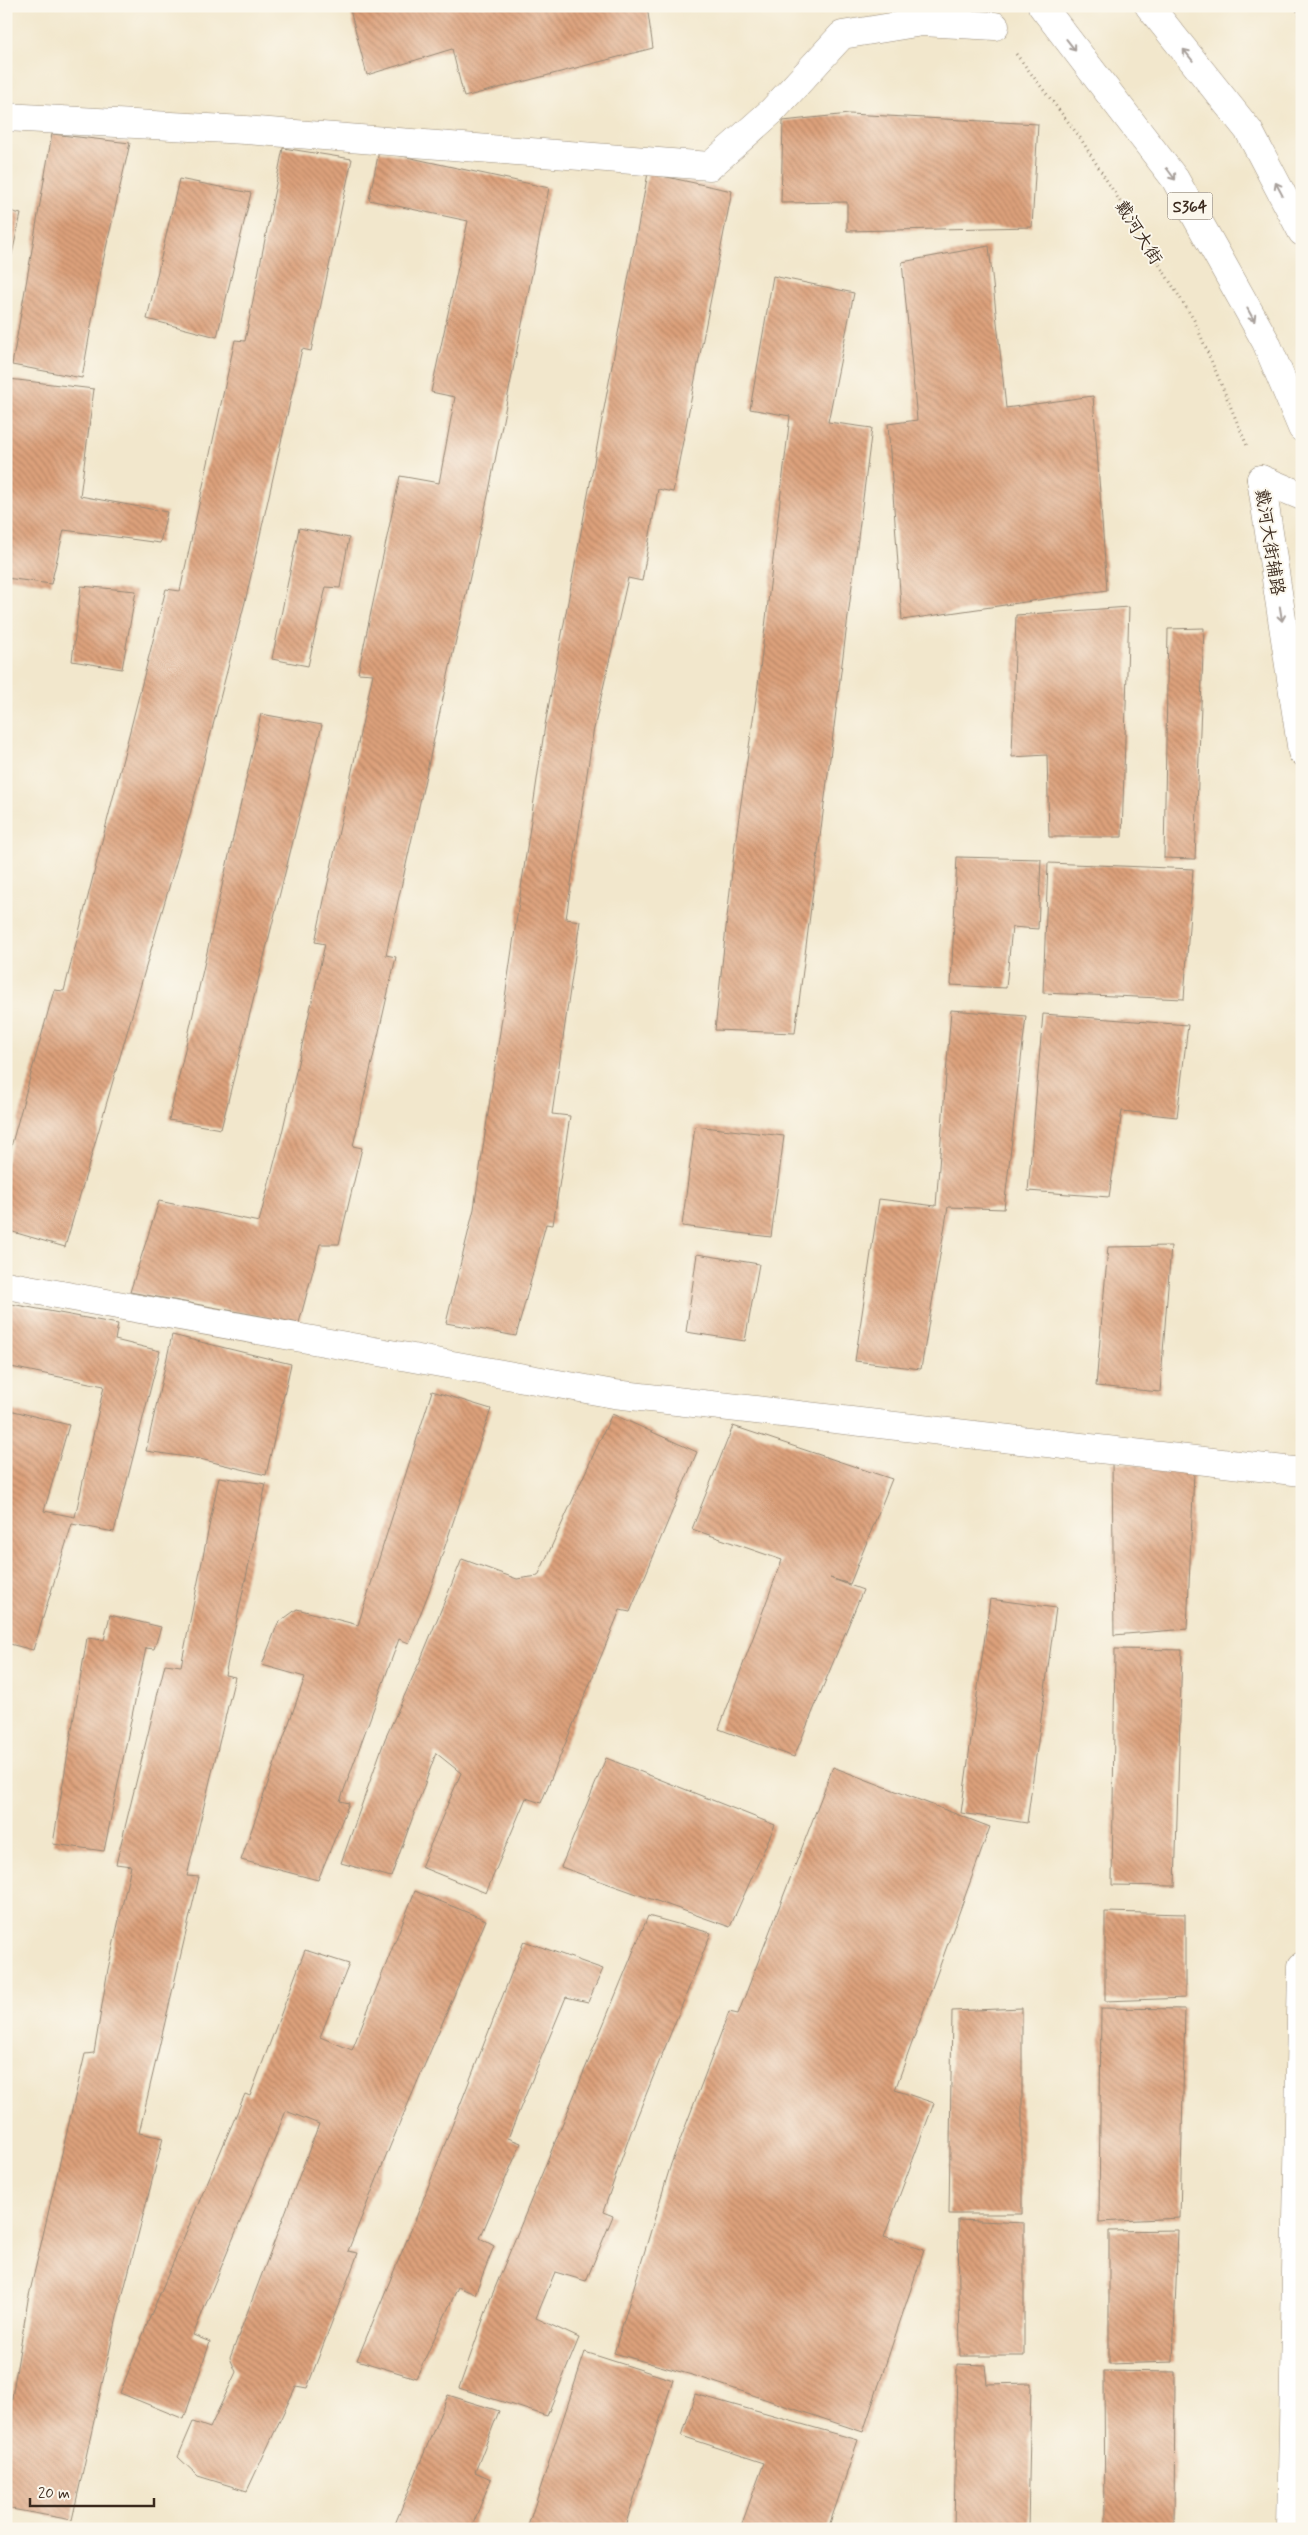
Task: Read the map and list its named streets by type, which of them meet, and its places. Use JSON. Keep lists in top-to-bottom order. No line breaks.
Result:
{"streets":{"street":["S364","戴河大街辅路"],"path":["戴河大街"]},"crossings":[["戴河大街","戴河大街辅路"]],"one_way":["戴河大街辅路"],"scale_bar":"20 m"}
